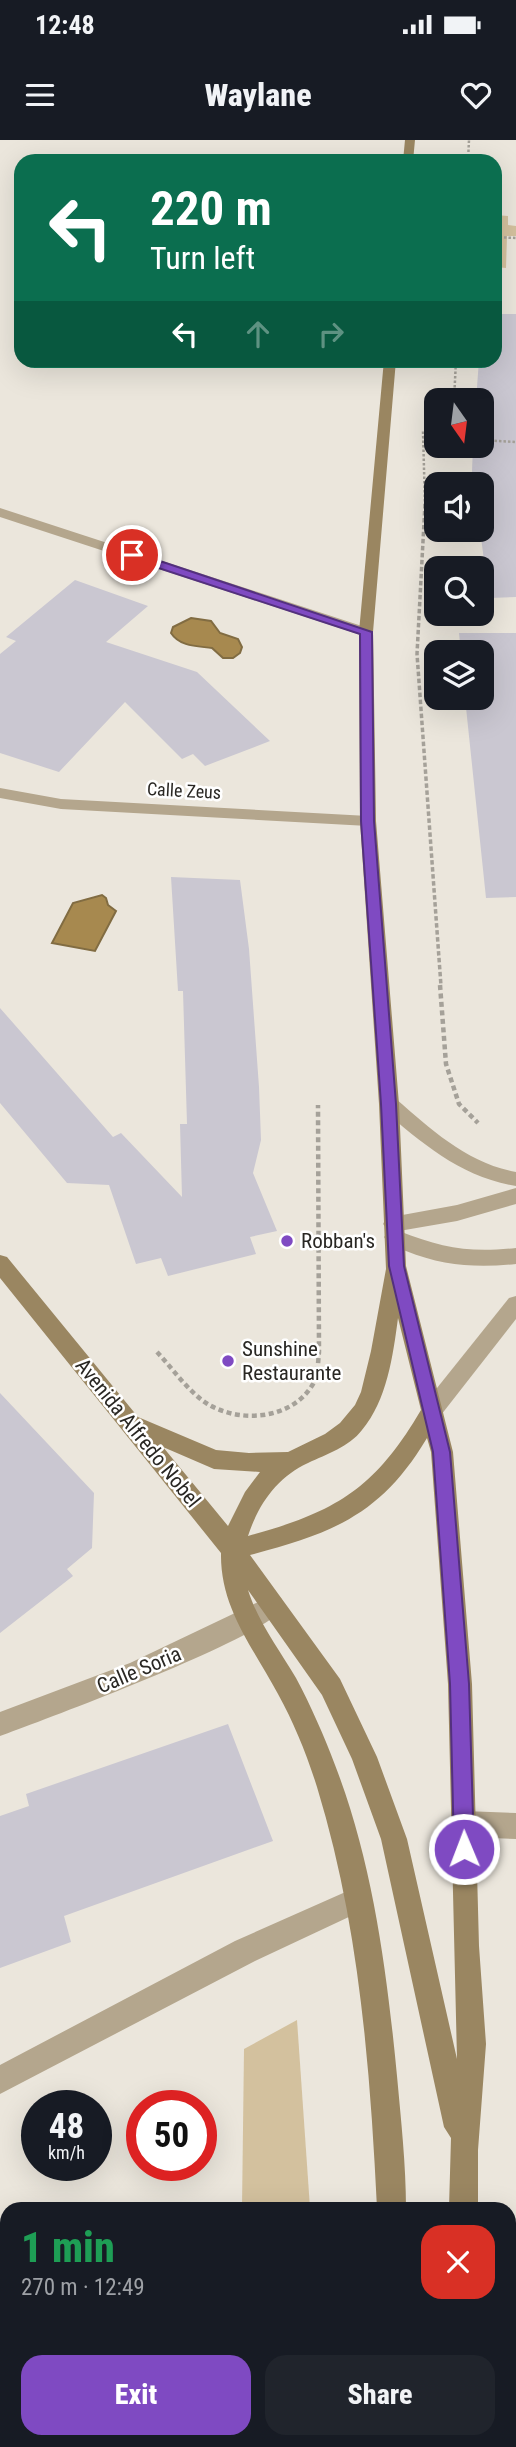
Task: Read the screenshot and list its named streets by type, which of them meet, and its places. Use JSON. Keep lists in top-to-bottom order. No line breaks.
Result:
{"streets":{"main road":["Avenida Alfredo Nobel"],"street":["Calle Zeus","Calle Soria"]},"crossings":[["Avenida Alfredo Nobel","Calle Soria"]],"places":["Robban's","Sunshine Restaurante"],"north":"bottom","page":{"status":"12:48","header":"Waylane","turn":["220 m","Turn left"],"speed":"48 km/h","limit":"50","heading":["1 min","270 m · 12:49"],"buttons":["Exit","Share"]}}
